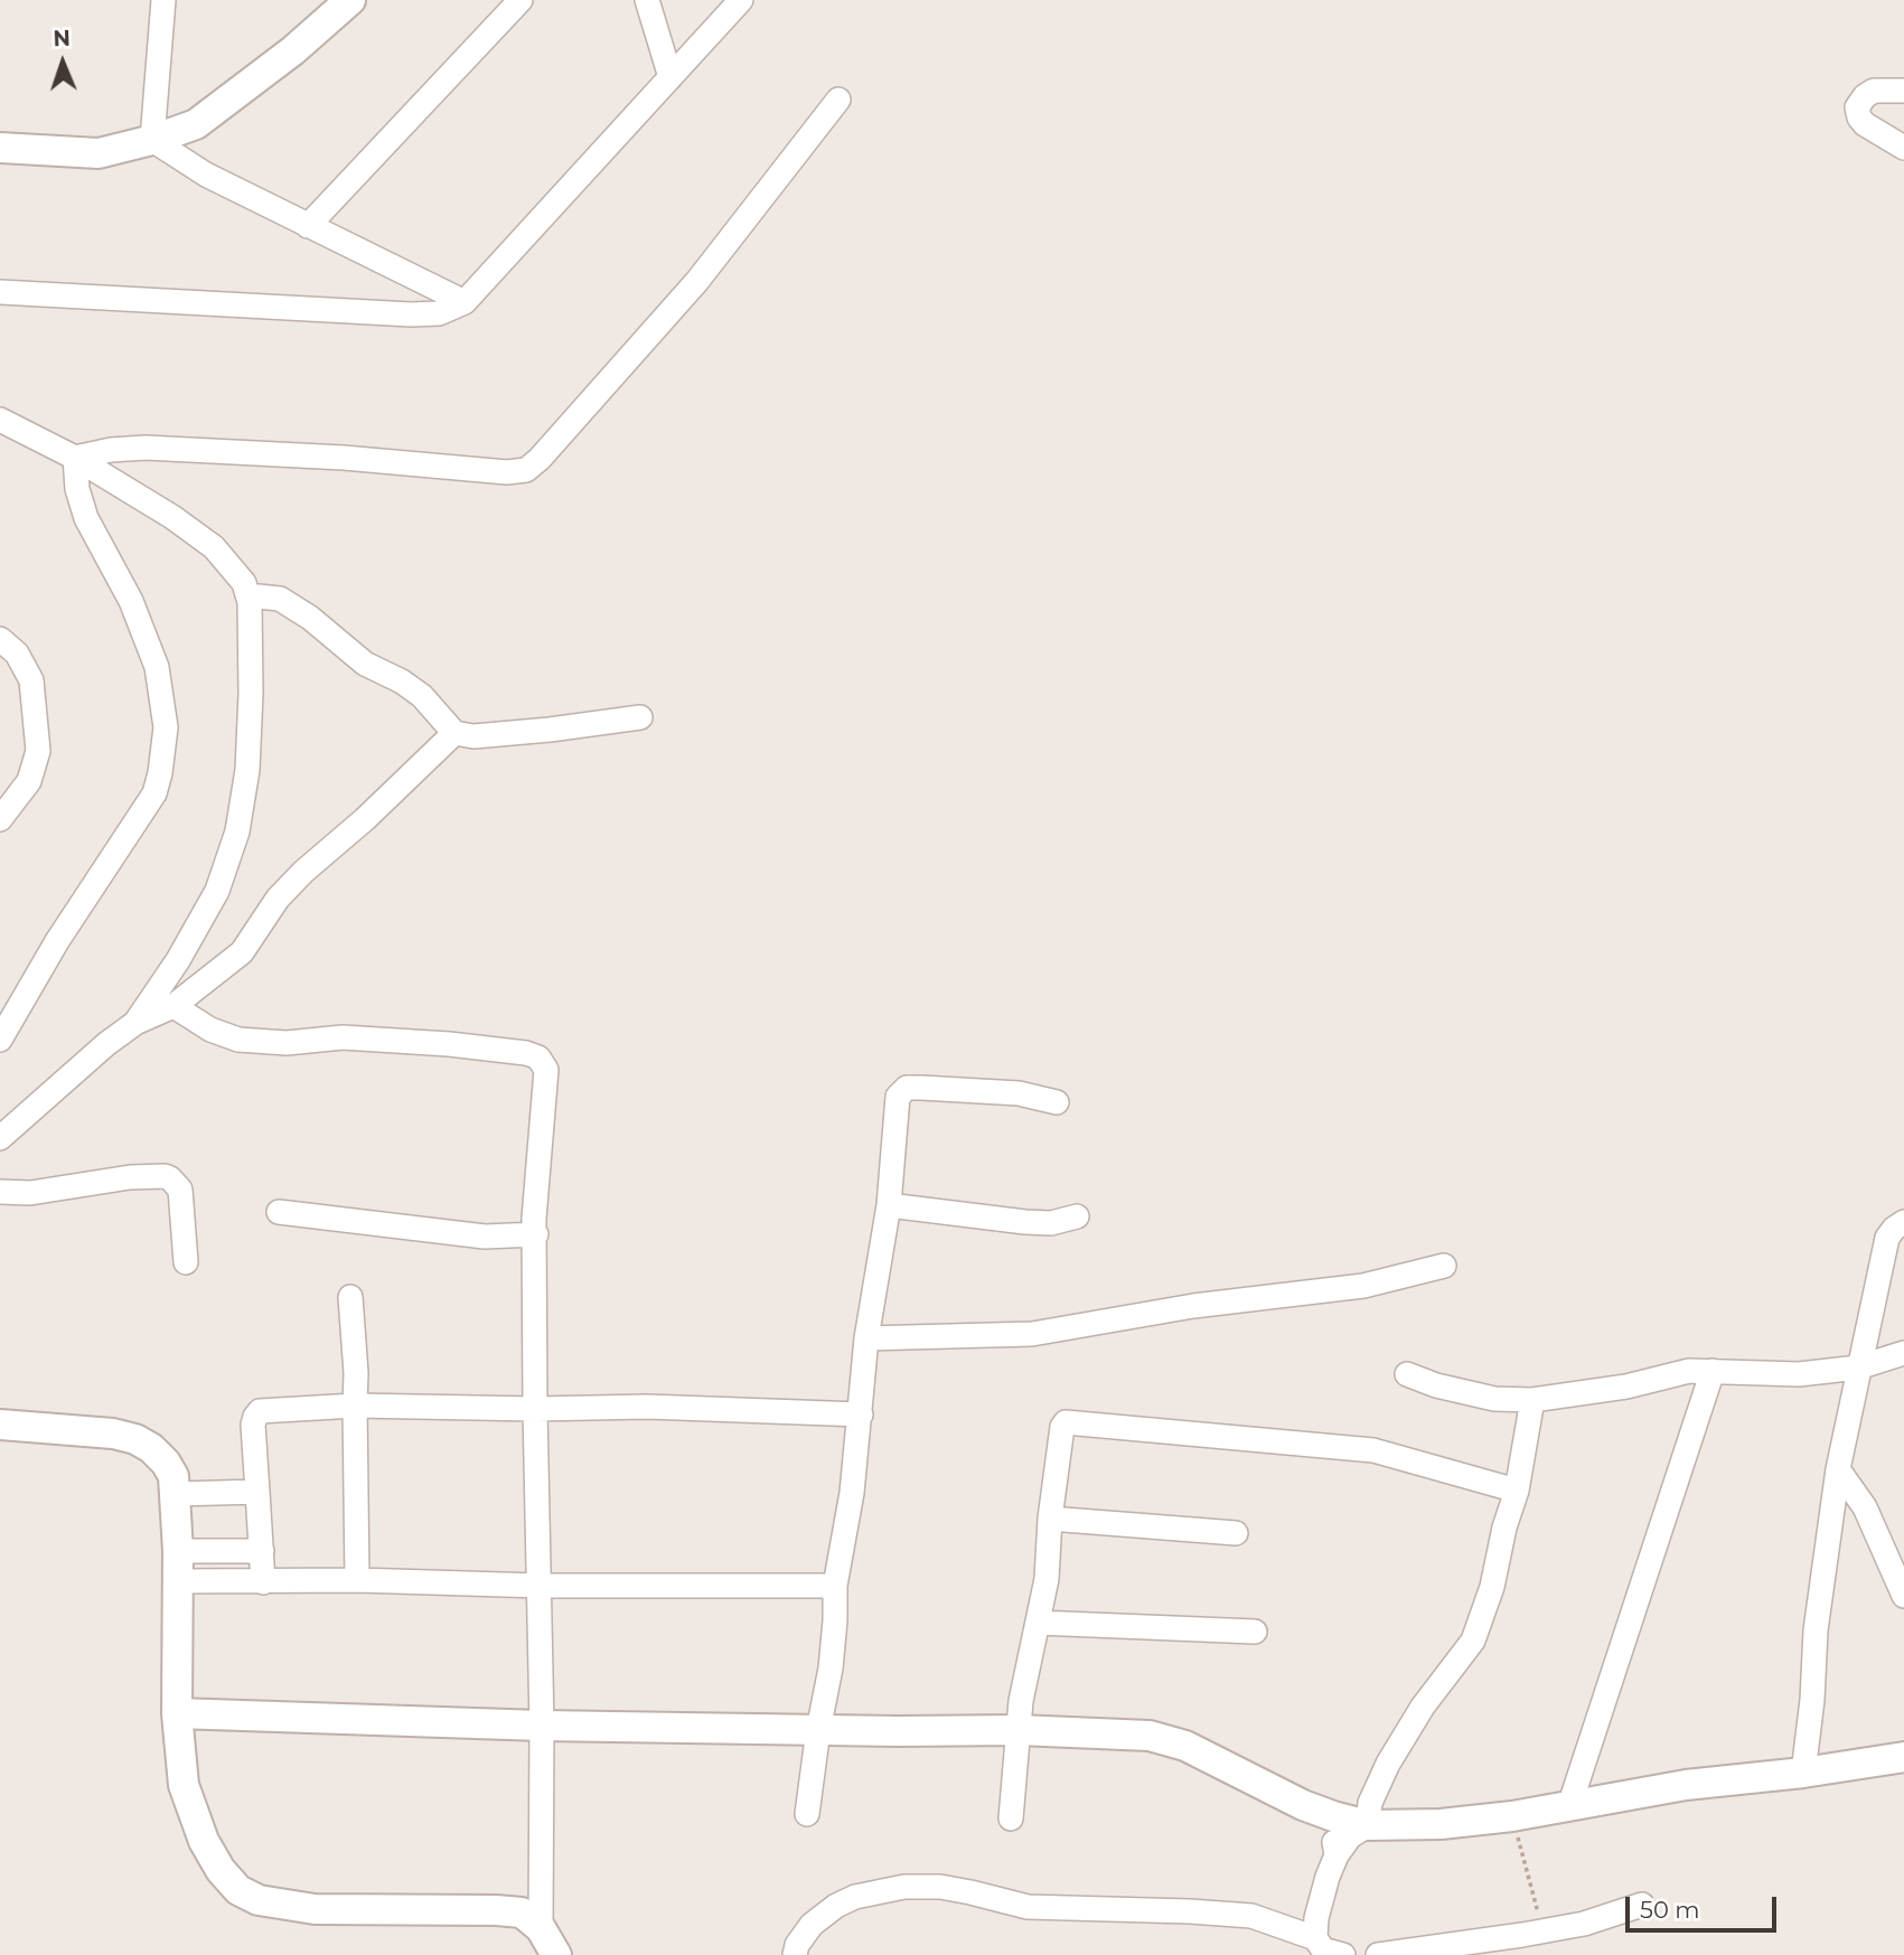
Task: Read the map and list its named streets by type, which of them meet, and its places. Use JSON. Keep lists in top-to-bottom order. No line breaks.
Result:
{"scale_bar":"50 m","north":"top"}
